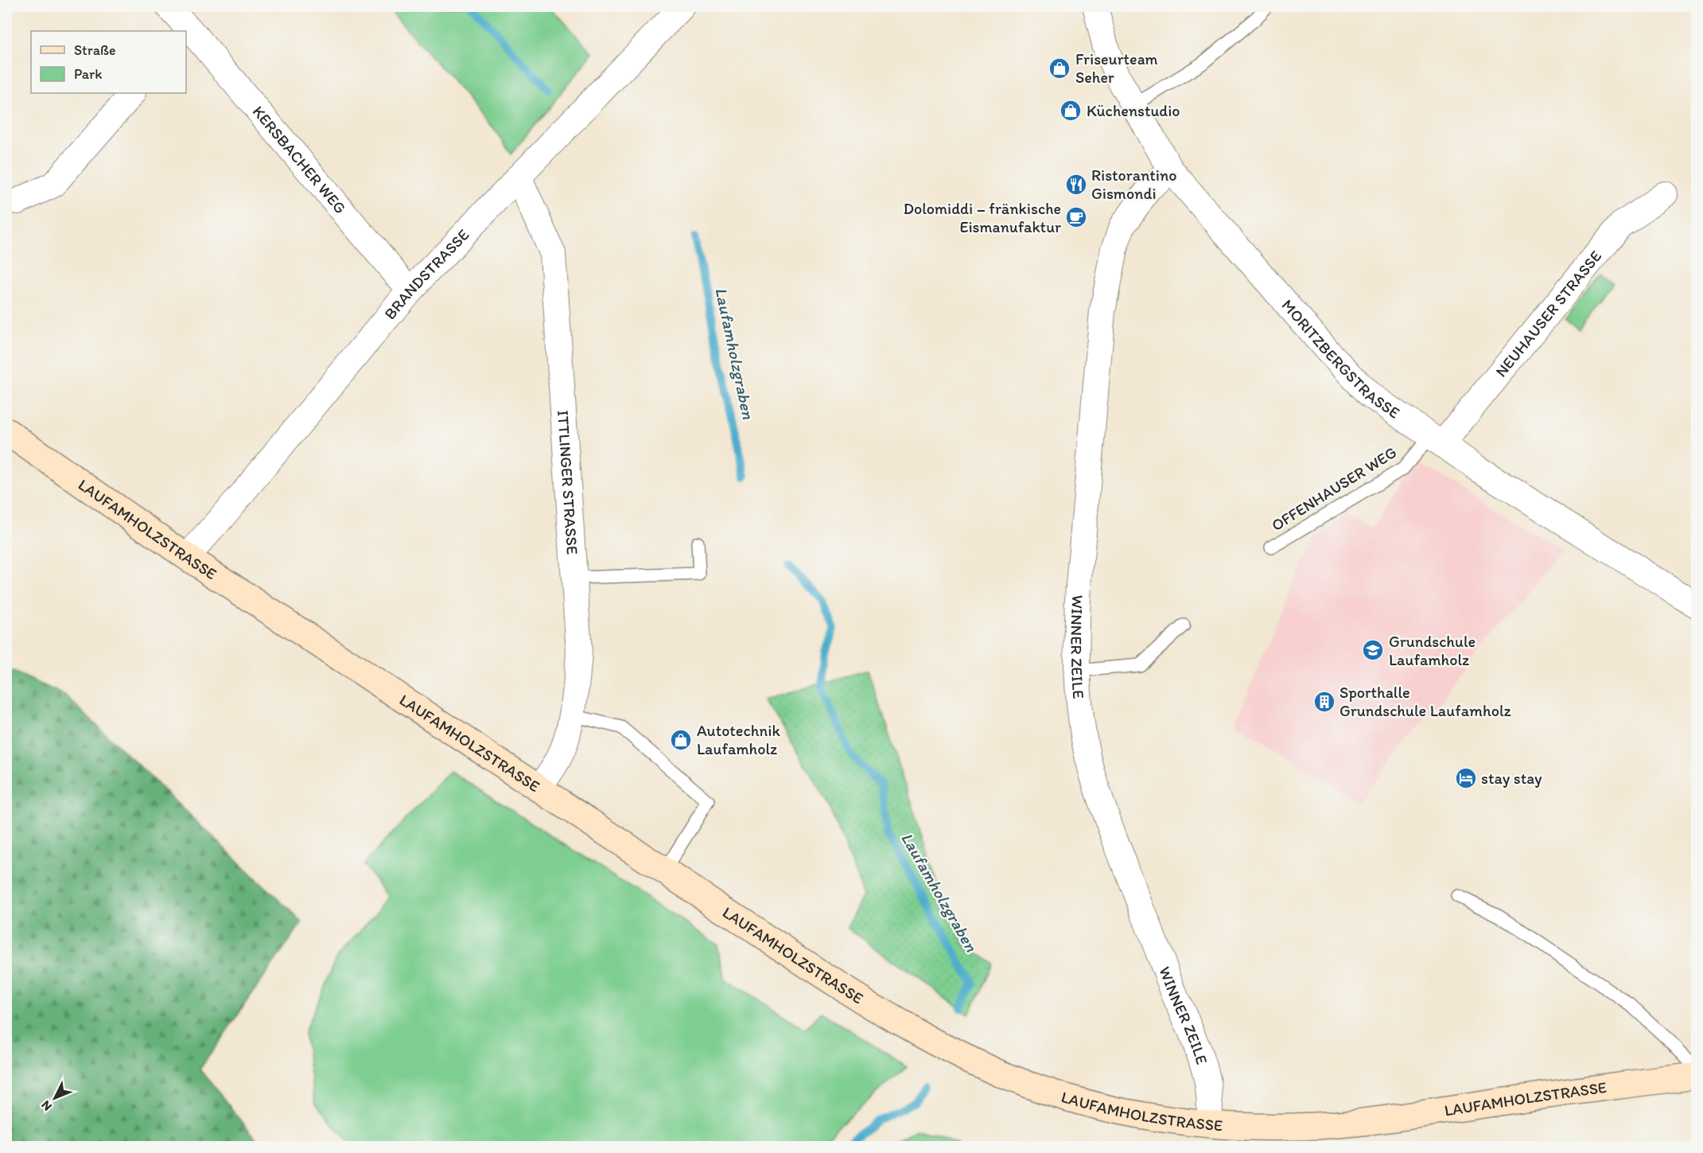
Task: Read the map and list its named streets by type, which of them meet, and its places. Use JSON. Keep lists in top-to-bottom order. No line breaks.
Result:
{"streets":{"main road":["LAUFAMHOLZSTRASSE"],"street":["KERSBACHER WEG","BRANDSTRASSE","NEUHAUSER STRASSE","MORITZBERGSTRASSE","ITTLINGER STRASSE","WINNER ZEILE"],"lane":["OFFENHAUSER WEG"]},"crossings":[["KERSBACHER WEG","BRANDSTRASSE"],["BRANDSTRASSE","ITTLINGER STRASSE"],["BRANDSTRASSE","LAUFAMHOLZSTRASSE"],["NEUHAUSER STRASSE","MORITZBERGSTRASSE"],["NEUHAUSER STRASSE","OFFENHAUSER WEG"],["MORITZBERGSTRASSE","OFFENHAUSER WEG"],["MORITZBERGSTRASSE","WINNER ZEILE"],["ITTLINGER STRASSE","LAUFAMHOLZSTRASSE"],["LAUFAMHOLZSTRASSE","WINNER ZEILE"]],"water":["Laufamholzgraben"],"places":{"shop":["Friseurteam Seher","Küchenstudio","Autotechnik Laufamholz"],"restaurant":["Ristorantino Gismondi"],"cafe":["Dolomiddi – fränkische Eismanufaktur"],"school or university":["Grundschule Laufamholz"],"building":["Sporthalle Grundschule Laufamholz"],"hotel":["stay stay"]},"legend":["Straße","Park"],"north":"bottom left"}
